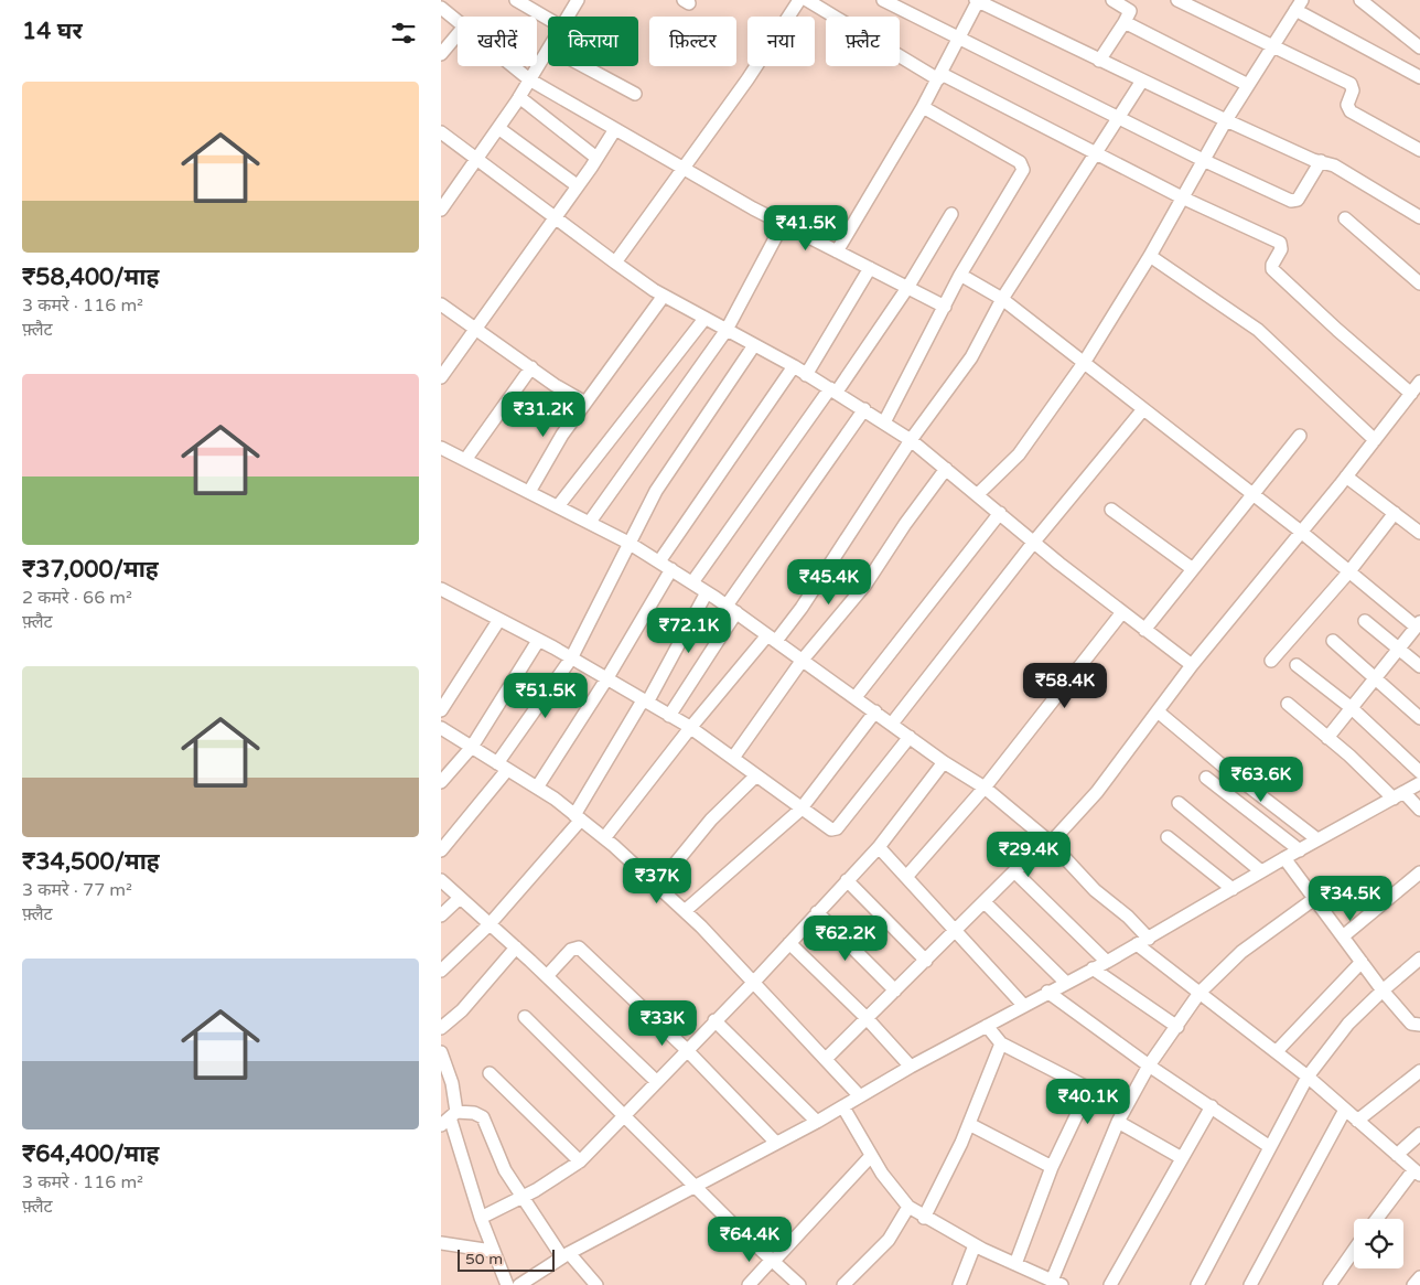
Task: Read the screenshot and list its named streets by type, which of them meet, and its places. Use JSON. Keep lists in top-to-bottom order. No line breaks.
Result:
{"scale_bar":"50 m","page":{"heading":"14 घर","chip":["खरीदें","किराया","फ़िल्टर","नया","फ़्लैट"],"list":[{"name":"₹58,400/माह","note":"3 कमरे · 116 m² · फ़्लैट"},{"name":"₹37,000/माह","note":"2 कमरे · 66 m² · फ़्लैट"},{"name":"₹34,500/माह","note":"3 कमरे · 77 m² · फ़्लैट"},{"name":"₹64,400/माह","note":"3 कमरे · 116 m² · फ़्लैट"}],"price":["₹41.5K","₹31.2K","₹45.4K","₹72.1K","₹58.4K","₹51.5K","₹63.6K","₹29.4K","₹37K","₹34.5K","₹62.2K","₹33K","₹40.1K","₹64.4K"],"scale":"50 m"}}
